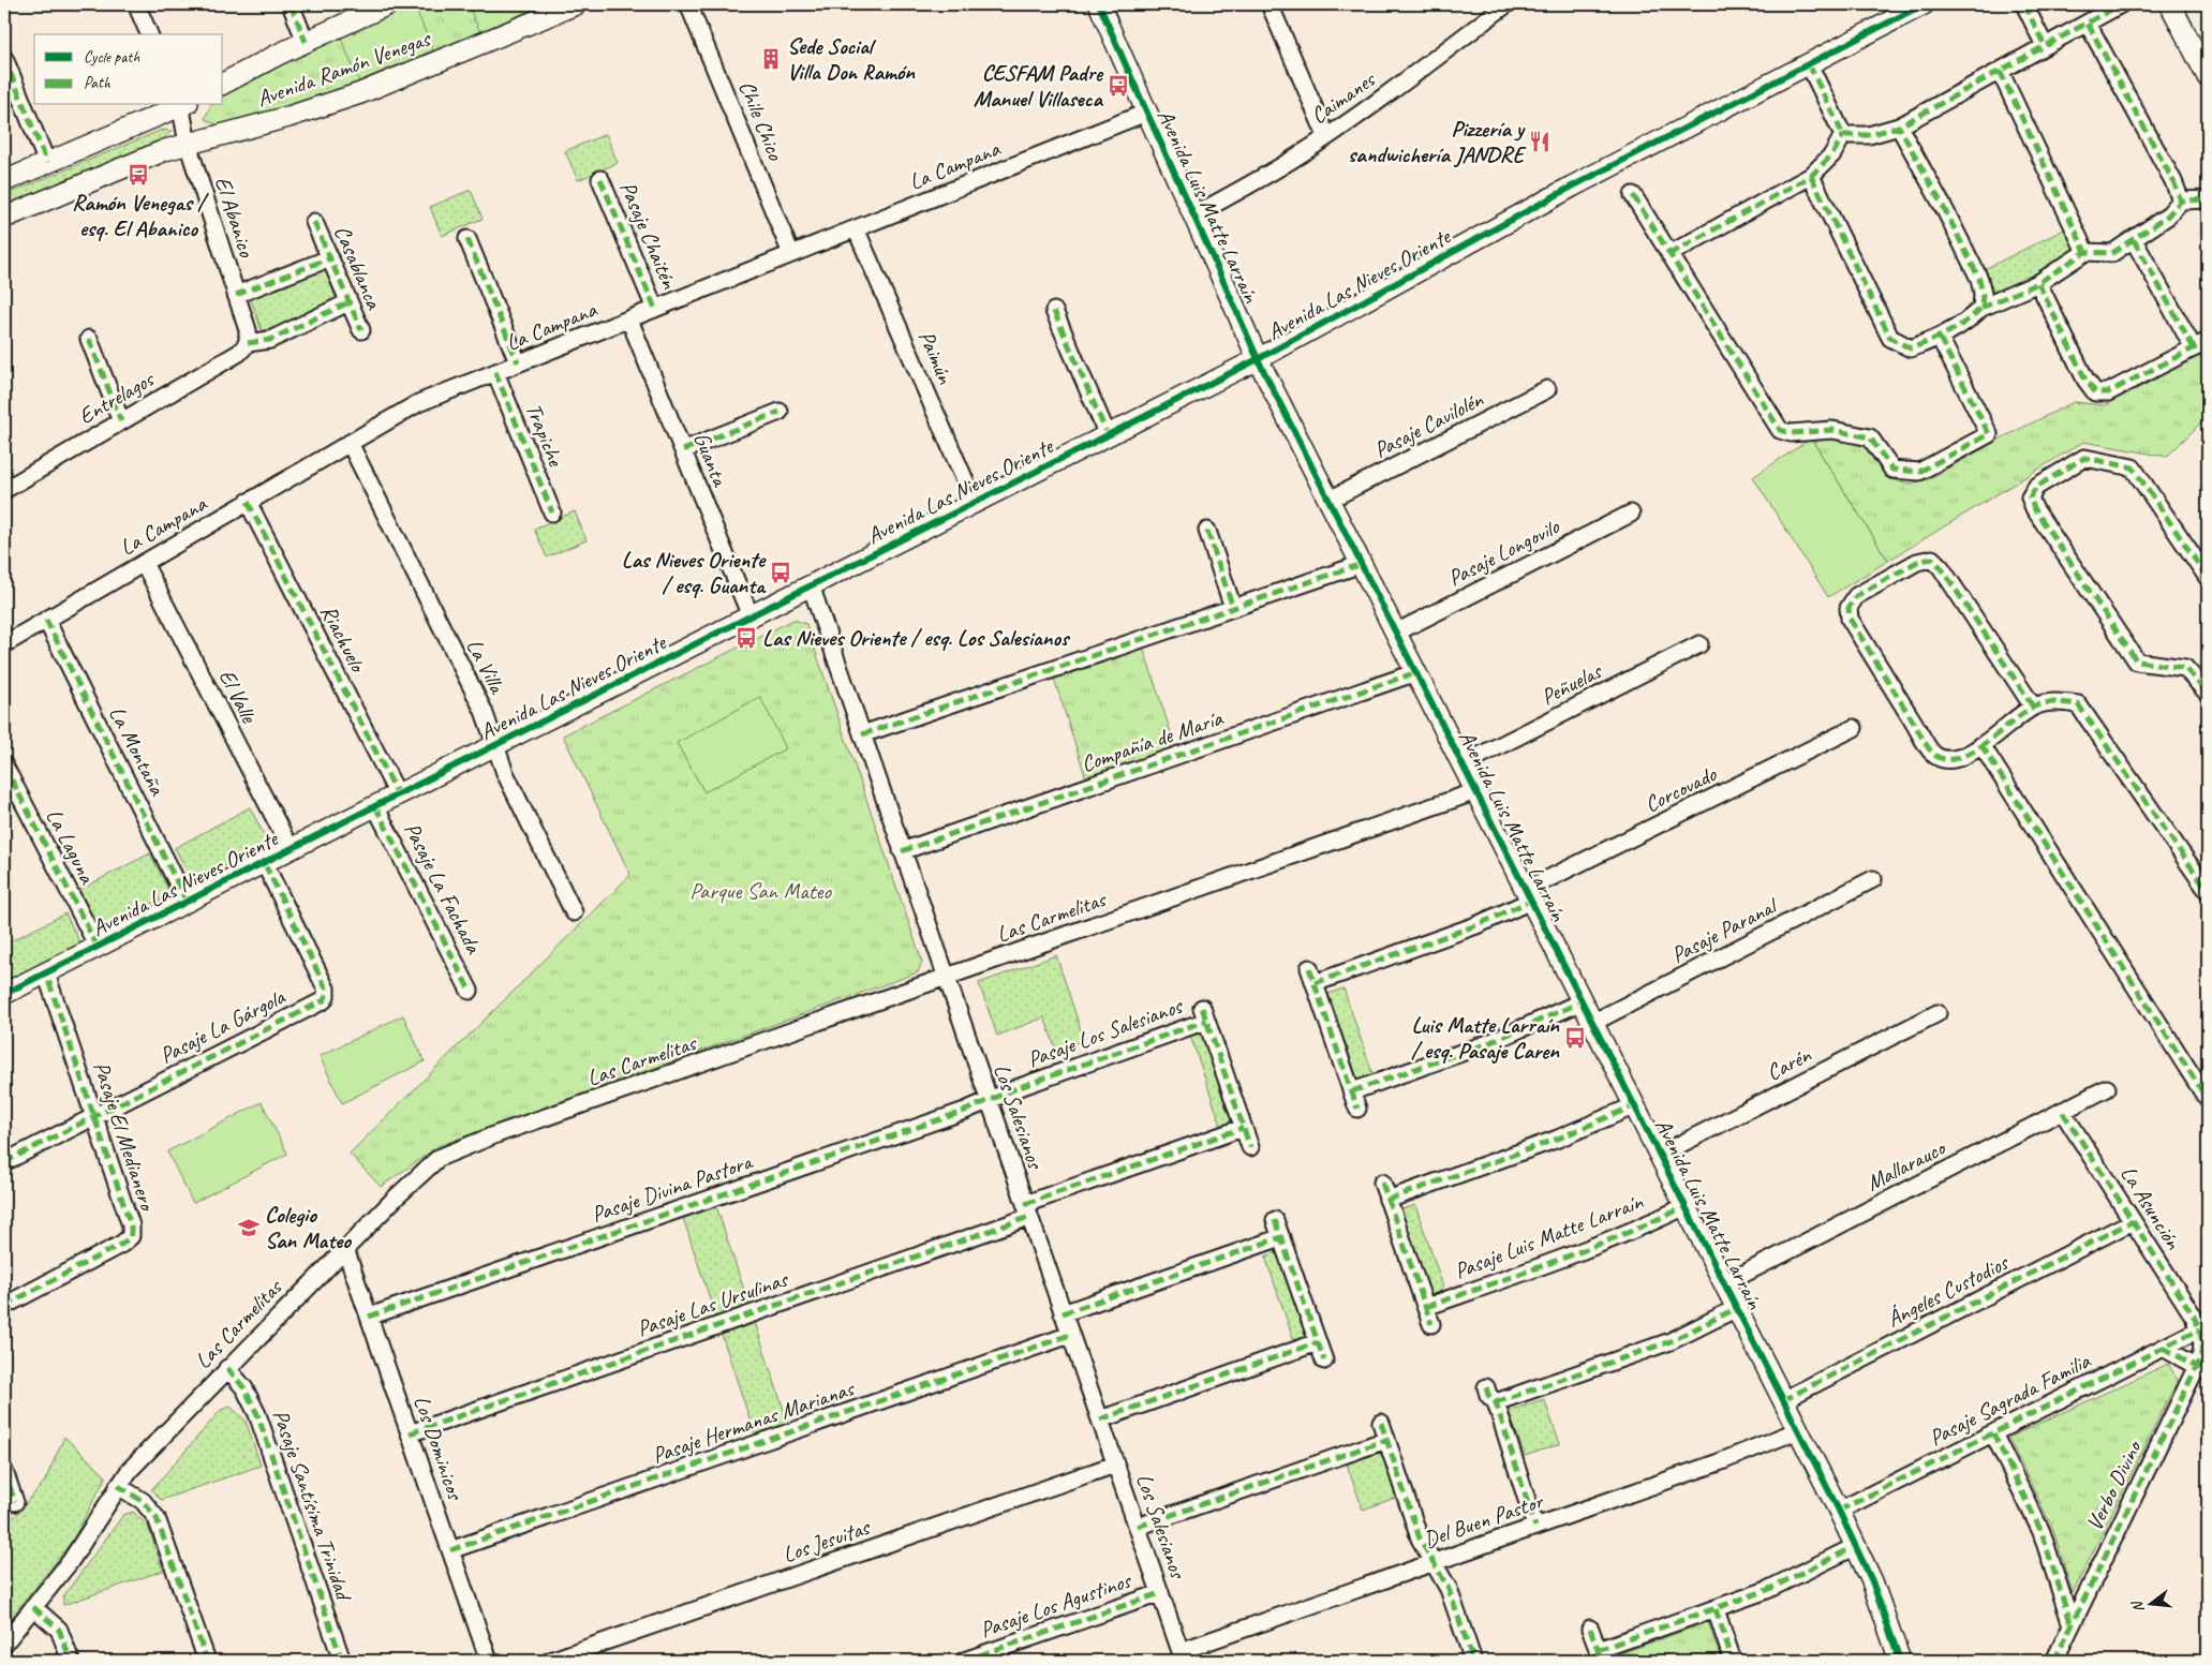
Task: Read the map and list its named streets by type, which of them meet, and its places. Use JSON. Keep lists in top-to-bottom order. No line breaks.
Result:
{"streets":{"street":["Avenida Ramón Venegas","Caimanes","Chile Chico","La Campana","Avenida Luis Matte Larraín","El Abanico","Pasaje Chaitén","Casablanca","Avenida Las Nieves Oriente","Paimún","Entrelagos","Pasaje Cavilolén","Trapiche","Guanta","Pasaje Longovilo","Riachuelo","La Villa","Peñuelas","El Valle","Compañía de María","La Montaña","Corcovado","La Laguna","Pasaje La Fachada","Las Carmelitas","Pasaje Paranal","Pasaje La Gárgola","Pasaje Los Salesianos","Carén","Los Salesianos","Pasaje El Medianero","Mallarauco","Pasaje Divina Pastora","La Asunción","Pasaje Luis Matte Larraín","Ángeles Custodios","Pasaje Las Ursulinas","Pasaje Sagrada Familia","Pasaje Hermanas Marianas","Los Dominicos","Verbo Divino","Pasaje Santísima Trinidad","Del Buen Pastor","Los Jesuitas","Pasaje Los Agustinos"]},"crossings":[["Avenida Ramón Venegas","El Abanico"],["Caimanes","Avenida Luis Matte Larraín"],["Chile Chico","La Campana"],["La Campana","Avenida Luis Matte Larraín"],["La Campana","Pasaje Chaitén"],["La Campana","Paimún"],["La Campana","Trapiche"],["La Campana","Guanta"],["La Campana","Riachuelo"],["La Campana","La Villa"],["La Campana","El Valle"],["La Campana","La Montaña"],["Avenida Luis Matte Larraín","Avenida Las Nieves Oriente"],["Avenida Luis Matte Larraín","Pasaje Cavilolén"],["Avenida Luis Matte Larraín","Pasaje Longovilo"],["Avenida Luis Matte Larraín","Peñuelas"],["Avenida Luis Matte Larraín","Compañía de María"],["Avenida Luis Matte Larraín","Corcovado"],["Avenida Luis Matte Larraín","Las Carmelitas"],["Avenida Luis Matte Larraín","Pasaje Paranal"],["Avenida Luis Matte Larraín","Carén"],["Avenida Luis Matte Larraín","Mallarauco"],["Avenida Luis Matte Larraín","Pasaje Luis Matte Larraín"],["Avenida Luis Matte Larraín","Ángeles Custodios"],["Avenida Luis Matte Larraín","Pasaje Sagrada Familia"],["Avenida Luis Matte Larraín","Del Buen Pastor"],["El Abanico","Entrelagos"],["Avenida Las Nieves Oriente","Paimún"],["Avenida Las Nieves Oriente","Guanta"],["Avenida Las Nieves Oriente","Riachuelo"],["Avenida Las Nieves Oriente","La Villa"],["Avenida Las Nieves Oriente","El Valle"],["Avenida Las Nieves Oriente","La Montaña"],["Avenida Las Nieves Oriente","La Laguna"],["Avenida Las Nieves Oriente","Pasaje La Fachada"],["Avenida Las Nieves Oriente","Pasaje La Gárgola"],["Avenida Las Nieves Oriente","Los Salesianos"],["Avenida Las Nieves Oriente","Pasaje El Medianero"],["Compañía de María","Los Salesianos"],["Las Carmelitas","Los Salesianos"],["Las Carmelitas","Los Dominicos"],["Las Carmelitas","Pasaje Santísima Trinidad"],["Pasaje La Gárgola","Pasaje El Medianero"],["Pasaje Los Salesianos","Los Salesianos"],["Pasaje Los Salesianos","Pasaje Divina Pastora"],["Los Salesianos","Pasaje Divina Pastora"],["Los Salesianos","Pasaje Las Ursulinas"],["Los Salesianos","Pasaje Hermanas Marianas"],["Los Salesianos","Del Buen Pastor"],["Los Salesianos","Los Jesuitas"],["Los Salesianos","Pasaje Los Agustinos"],["Mallarauco","La Asunción"],["Pasaje Divina Pastora","Los Dominicos"],["La Asunción","Ángeles Custodios"],["La Asunción","Pasaje Sagrada Familia"],["La Asunción","Verbo Divino"],["Pasaje Las Ursulinas","Los Dominicos"],["Pasaje Sagrada Familia","Verbo Divino"],["Pasaje Hermanas Marianas","Los Dominicos"]],"parks":["Parque San Mateo"],"places":{"building":["Sede Social Villa Don Ramón"],"bus stop":["CESFAM Padre Manuel Villaseca","Ramón Venegas / esq. El Abanico","Las Nieves Oriente / esq. Guanta","Las Nieves Oriente / esq. Los Salesianos","Luis Matte Larraín / esq. Pasaje Caren"],"restaurant":["Pizzería y sandwichería JANDRE"],"school or university":["Colegio San Mateo"]},"legend":["Cycle path","Path"],"north":"left"}
